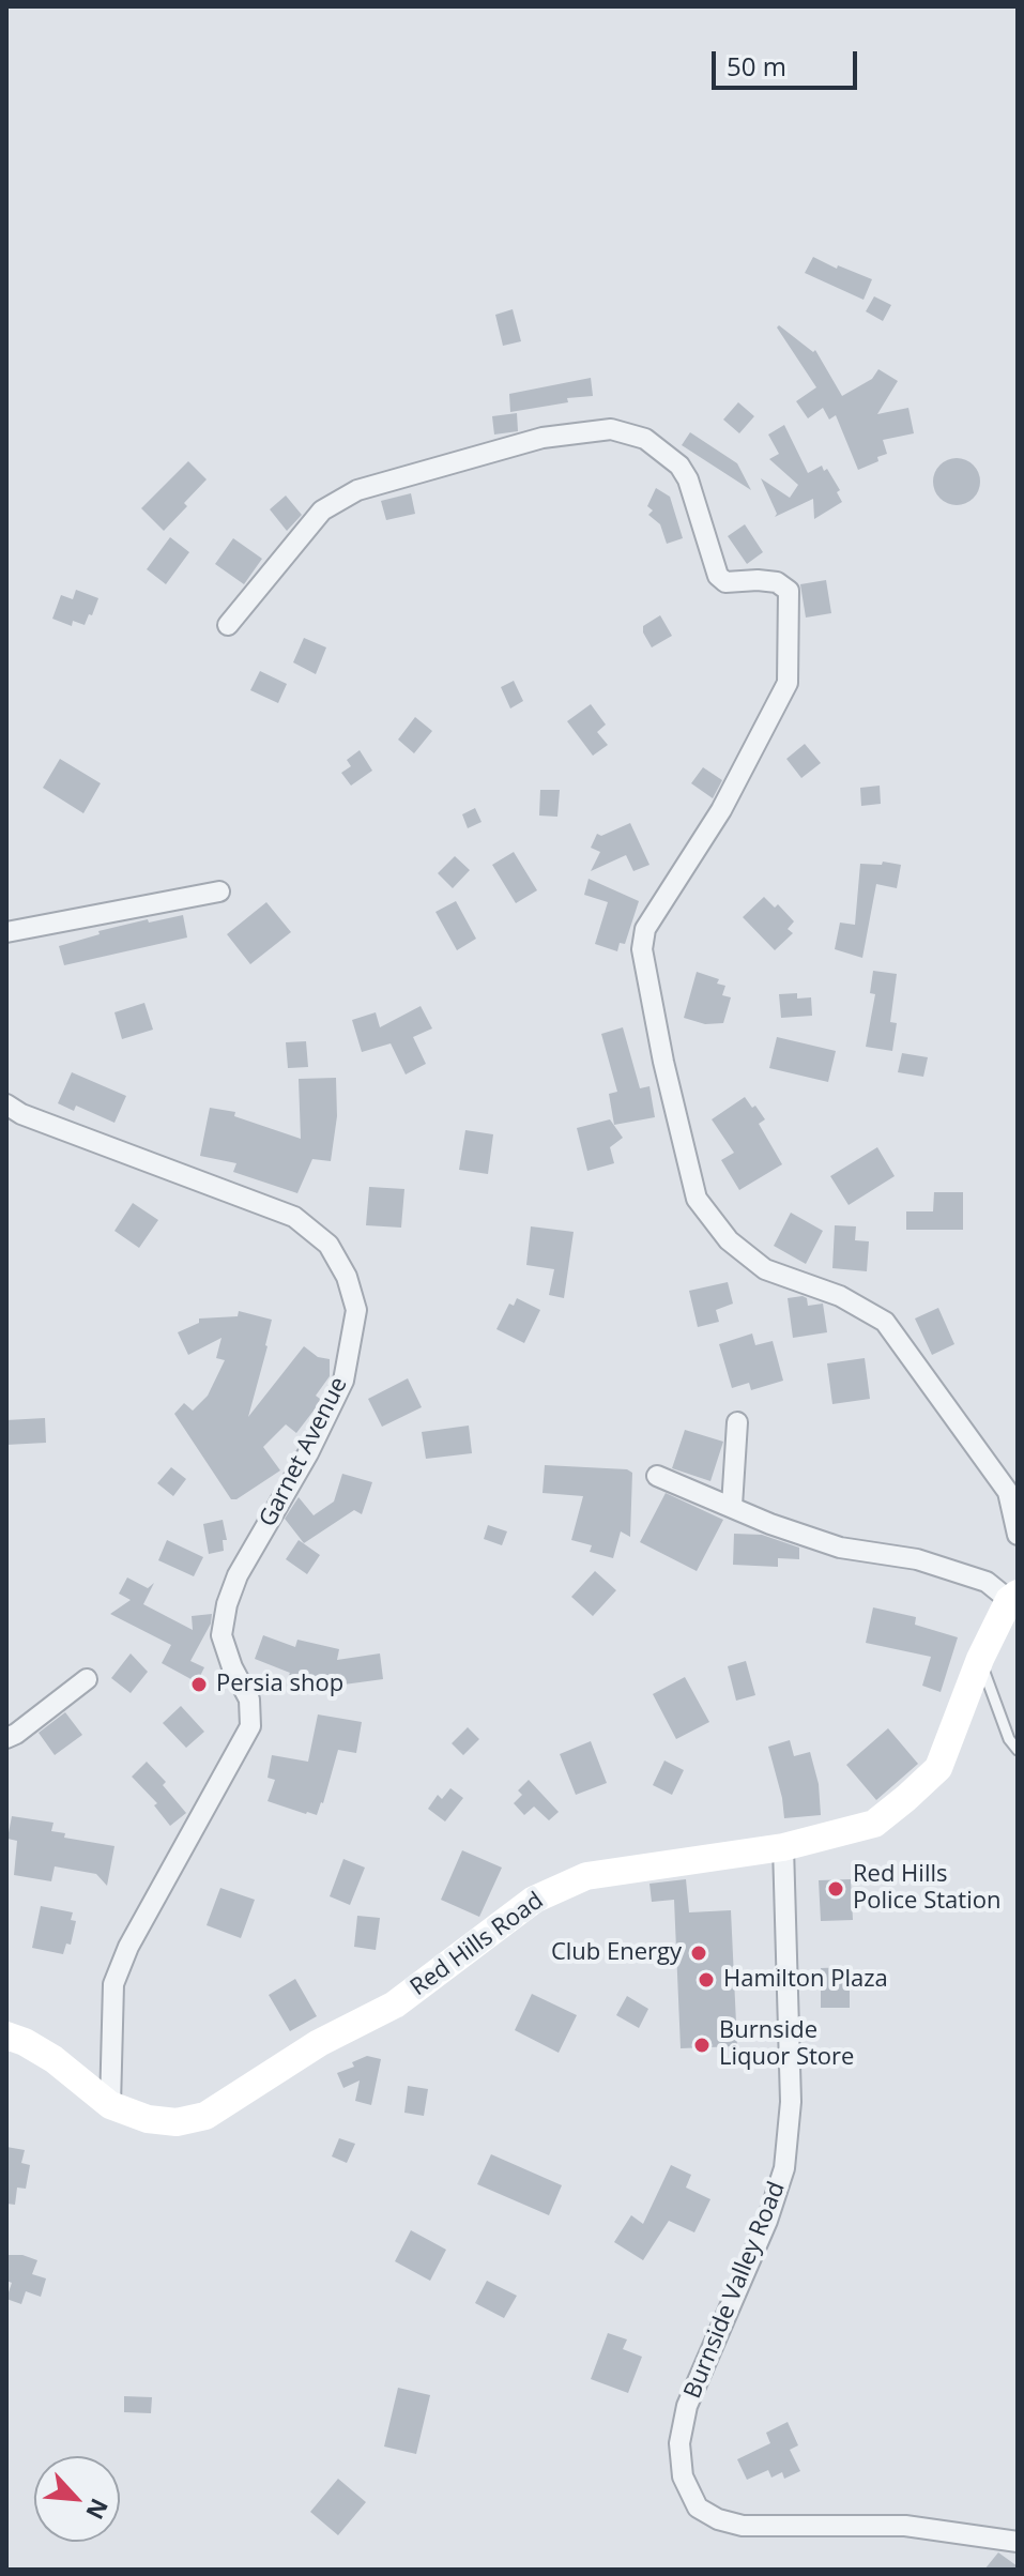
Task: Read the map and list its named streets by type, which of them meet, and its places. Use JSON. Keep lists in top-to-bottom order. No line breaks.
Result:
{"streets":{"main road":["Red Hills Road"],"street":["Garnet Avenue","Burnside Valley Road"]},"crossings":[["Garnet Avenue","Red Hills Road"],["Red Hills Road","Burnside Valley Road"]],"places":["Persia shop","Red Hills Police Station","Club Energy","Hamilton Plaza","Burnside Liquor Store"],"scale_bar":"50 m","north":"bottom right"}
